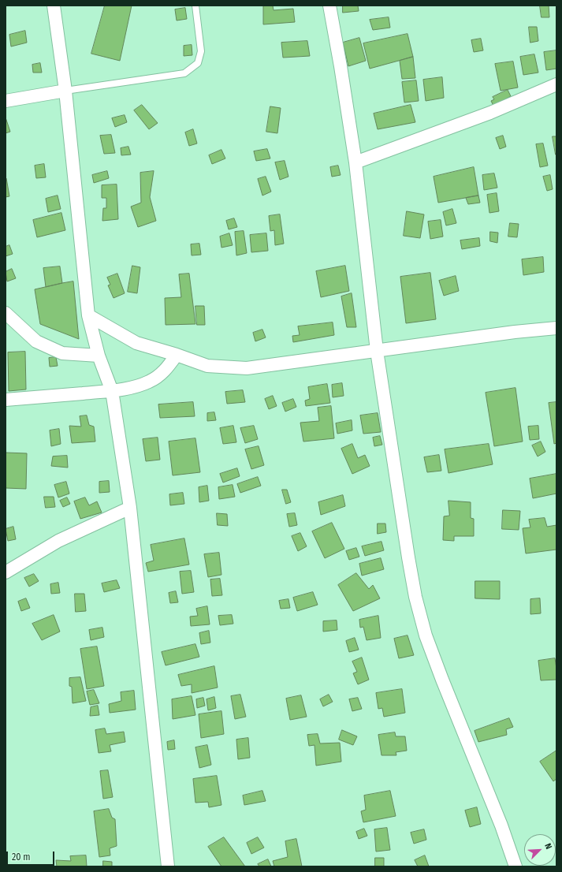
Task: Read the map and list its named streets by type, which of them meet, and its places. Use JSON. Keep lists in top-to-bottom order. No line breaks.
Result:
{"scale_bar":"20 m","north":"top right"}
